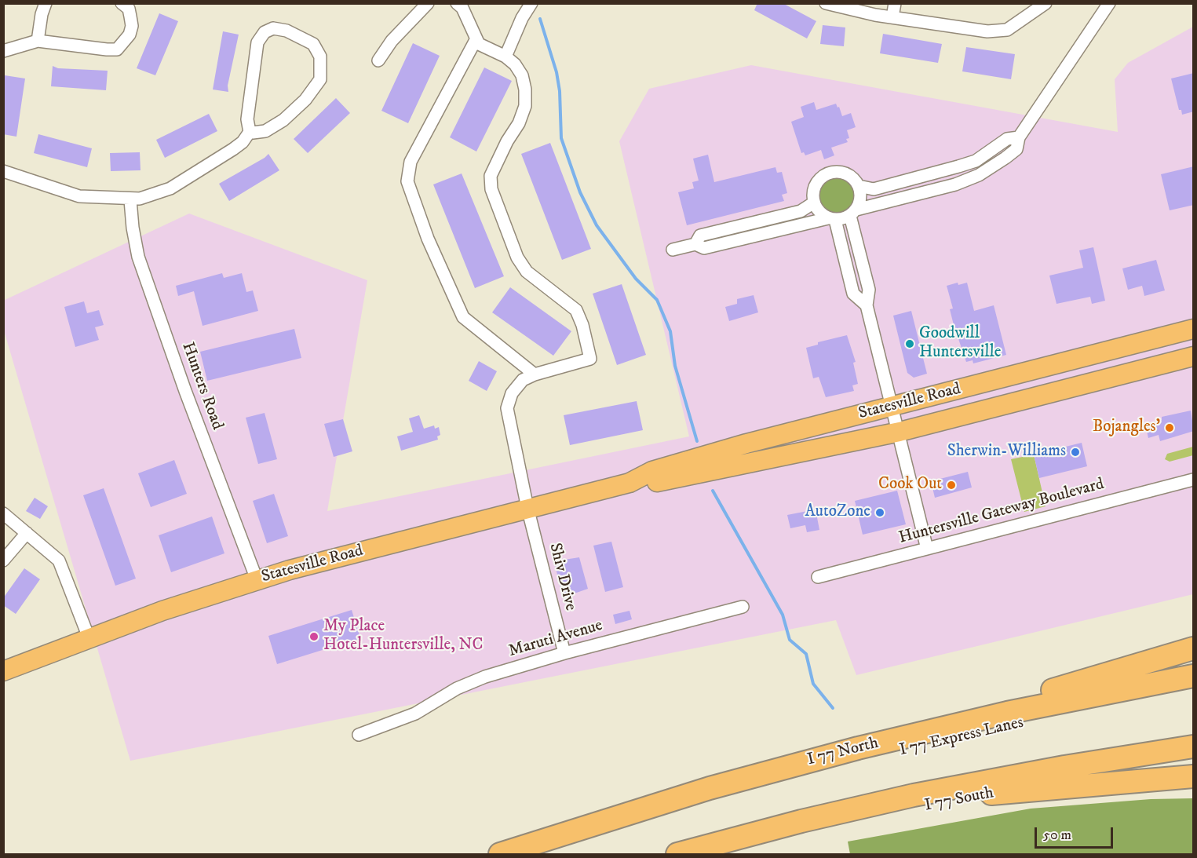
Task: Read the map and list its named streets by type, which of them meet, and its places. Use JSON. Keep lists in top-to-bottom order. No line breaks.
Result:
{"streets":{"highway":["I 77 Express Lanes","I 77 North","I 77 South"],"main road":["Statesville Road"],"street":["Hunters Road","Huntersville Gateway Boulevard","Shiv Drive","Maruti Avenue"]},"crossings":[["Hunters Road","Statesville Road"],["Statesville Road","Shiv Drive"],["Shiv Drive","Maruti Avenue"]],"places":["Goodwill Huntersville","Bojangles'","Sherwin-Williams","Cook Out","AutoZone","My Place Hotel-Huntersville, NC"],"scale_bar":"50 m"}
